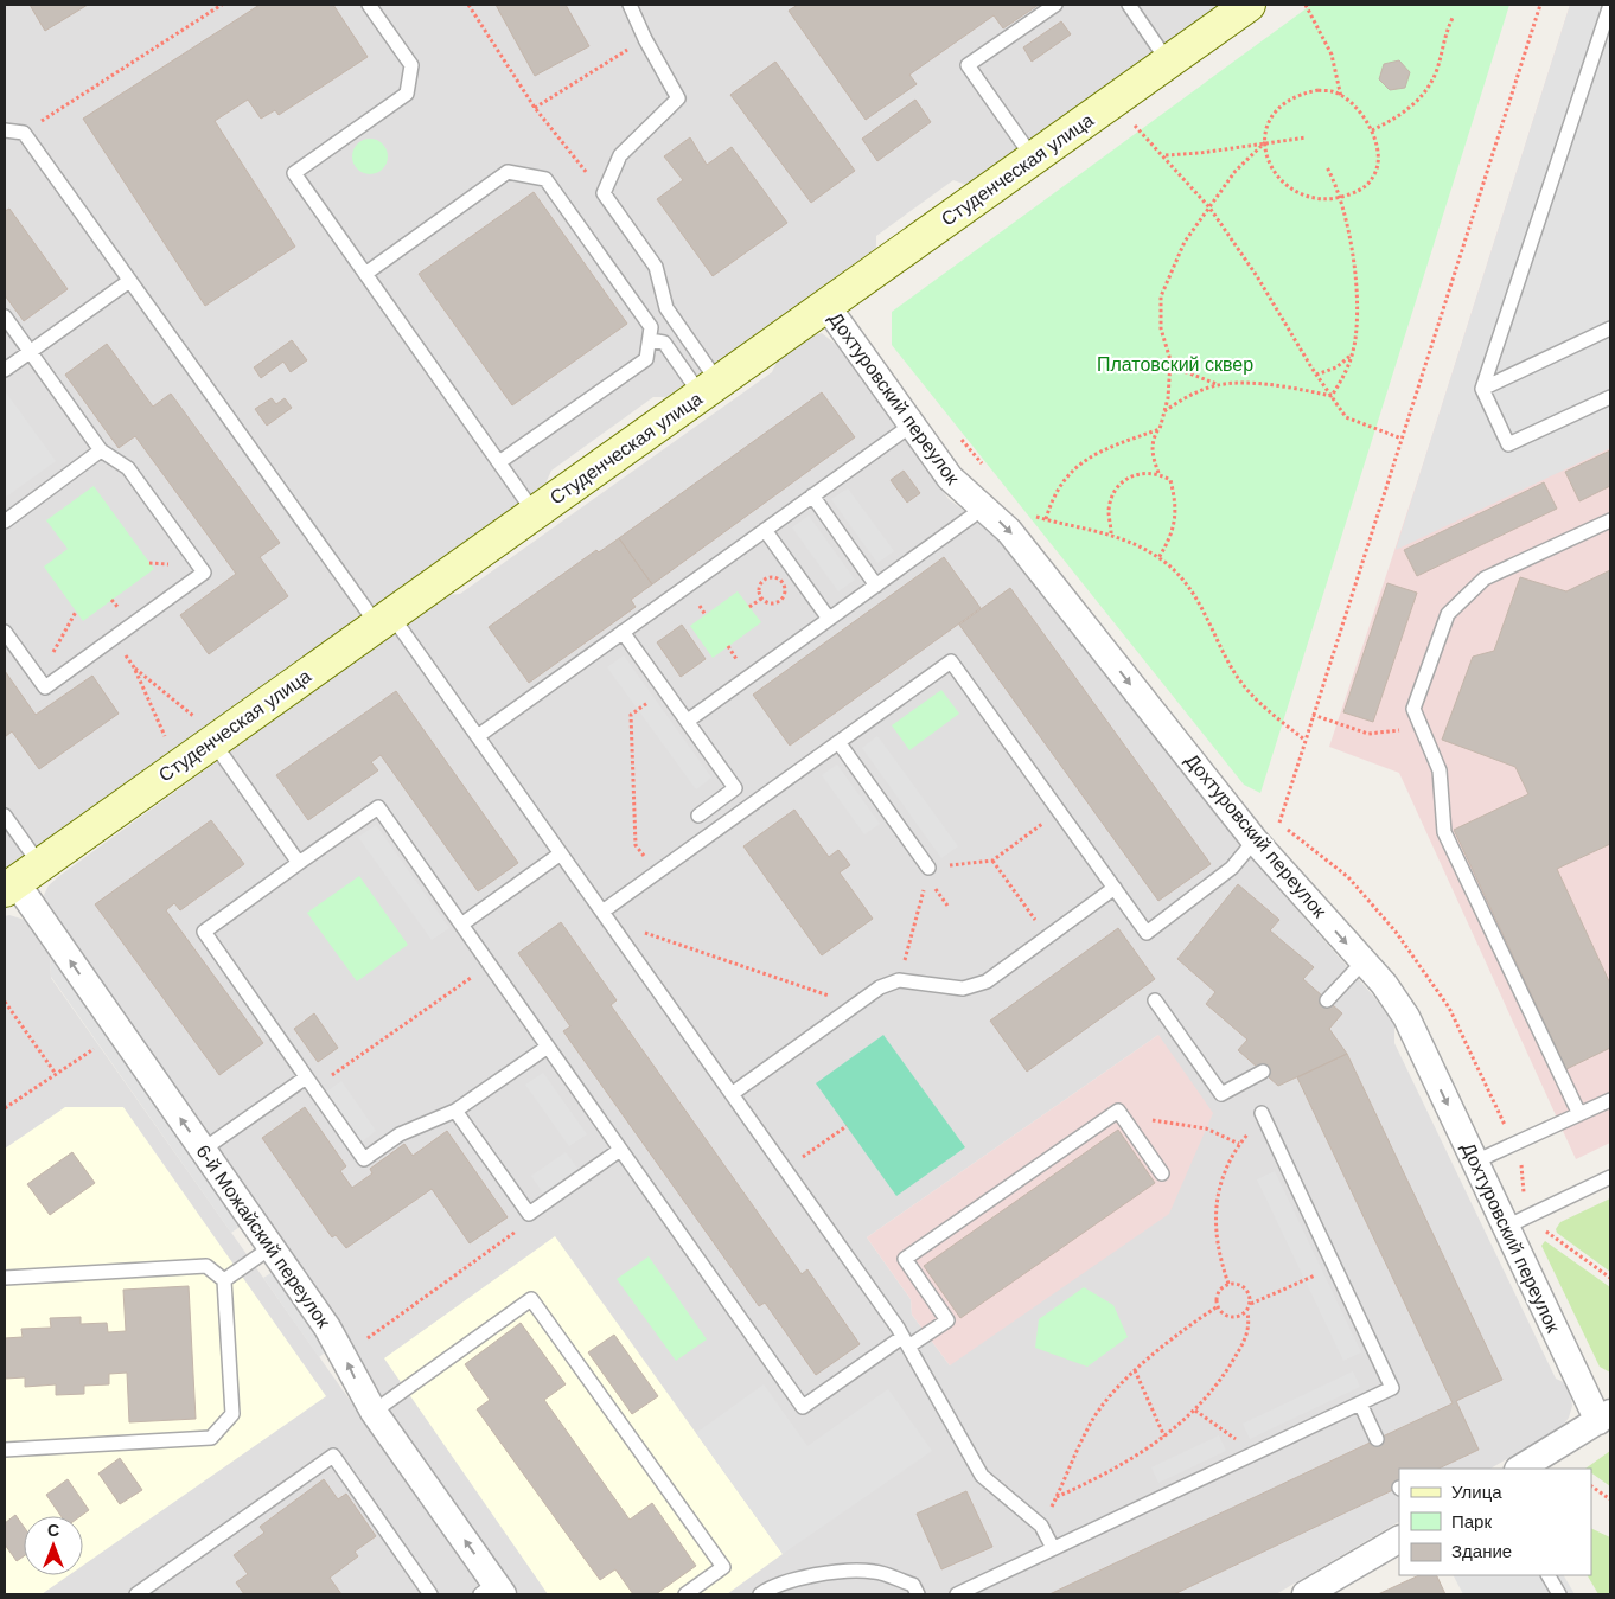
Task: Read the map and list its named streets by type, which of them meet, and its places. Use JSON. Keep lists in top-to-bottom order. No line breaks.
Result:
{"streets":{"street":["Студенческая улица","Дохтуровский переулок","6-й Можайский переулок"]},"crossings":[["Студенческая улица","Дохтуровский переулок"],["Студенческая улица","6-й Можайский переулок"]],"one_way":["Дохтуровский переулок","6-й Можайский переулок"],"parks":["Платовский сквер"],"legend":["Улица","Парк","Здание"],"north":"top"}
